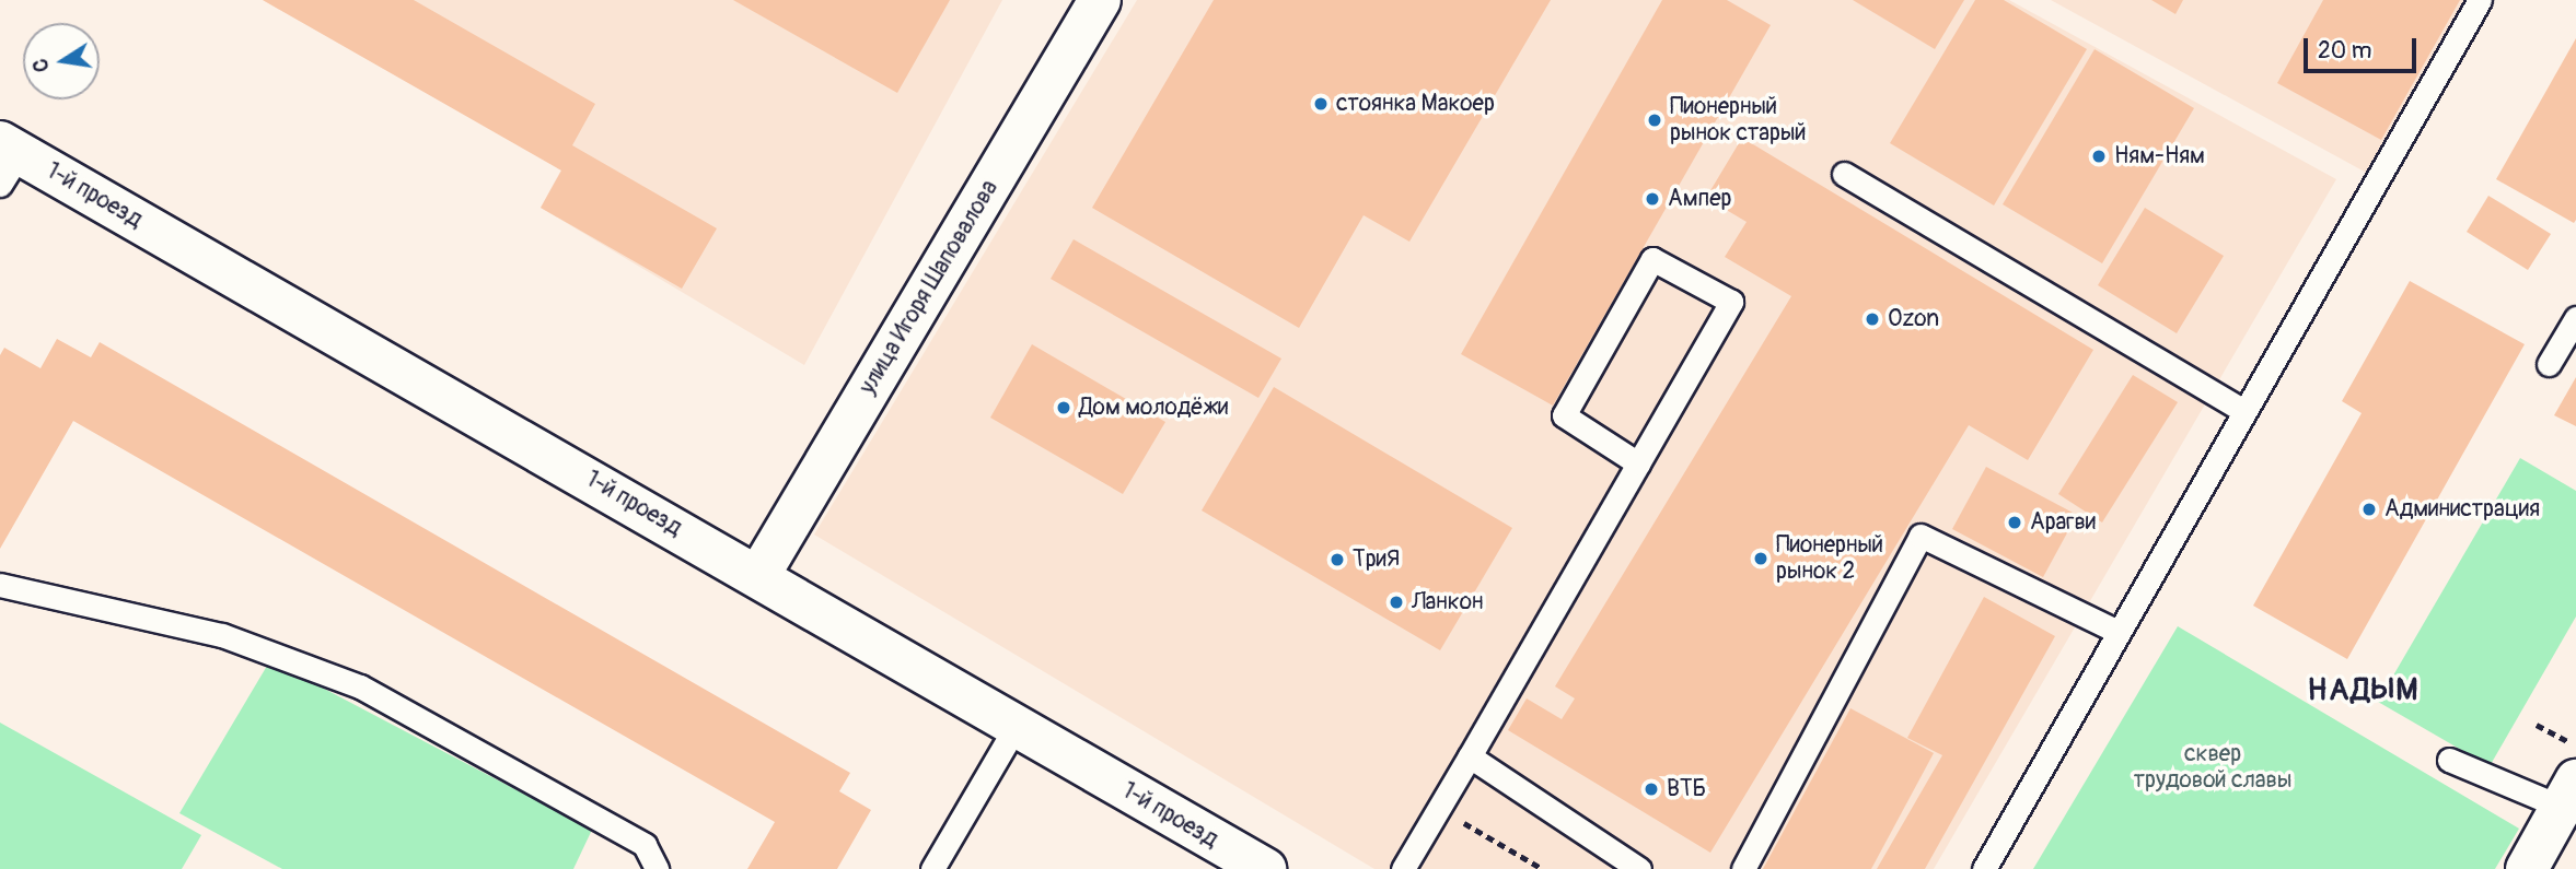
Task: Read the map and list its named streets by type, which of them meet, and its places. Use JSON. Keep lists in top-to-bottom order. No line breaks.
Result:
{"streets":{"street":["1-й проезд","улица Игоря Шаповалова"]},"crossings":[["1-й проезд","улица Игоря Шаповалова"]],"districts":["НАДЫМ"],"parks":["сквер трудовой славы"],"places":["стоянка Макоер","Пионерный рынок старый","Ням-Ням","Ампер","Ozon","Дом молодёжи","Администрация","Арагви","Пионерный рынок 2","ТриЯ","Ланкон","ВТБ"],"scale_bar":"20 m","north":"left"}
